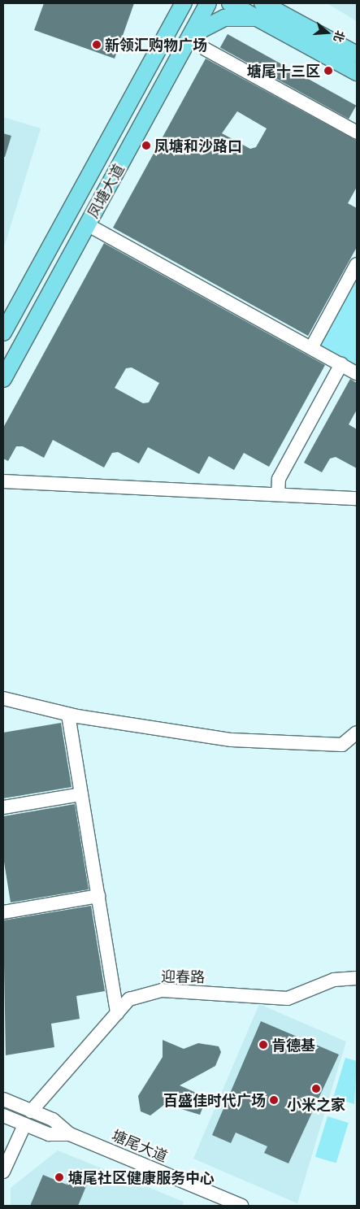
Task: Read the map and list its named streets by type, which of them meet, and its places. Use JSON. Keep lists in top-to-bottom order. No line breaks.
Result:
{"streets":{"main road":["凤塘大道"],"street":["迎春路","塘尾大道"]},"crossings":[["迎春路","塘尾大道"]],"places":["新领汇购物广场","塘尾十三区","凤塘和沙路口","肯德基","小米之家","百盛佳时代广场","塘尾社区健康服务中心"],"north":"right"}
